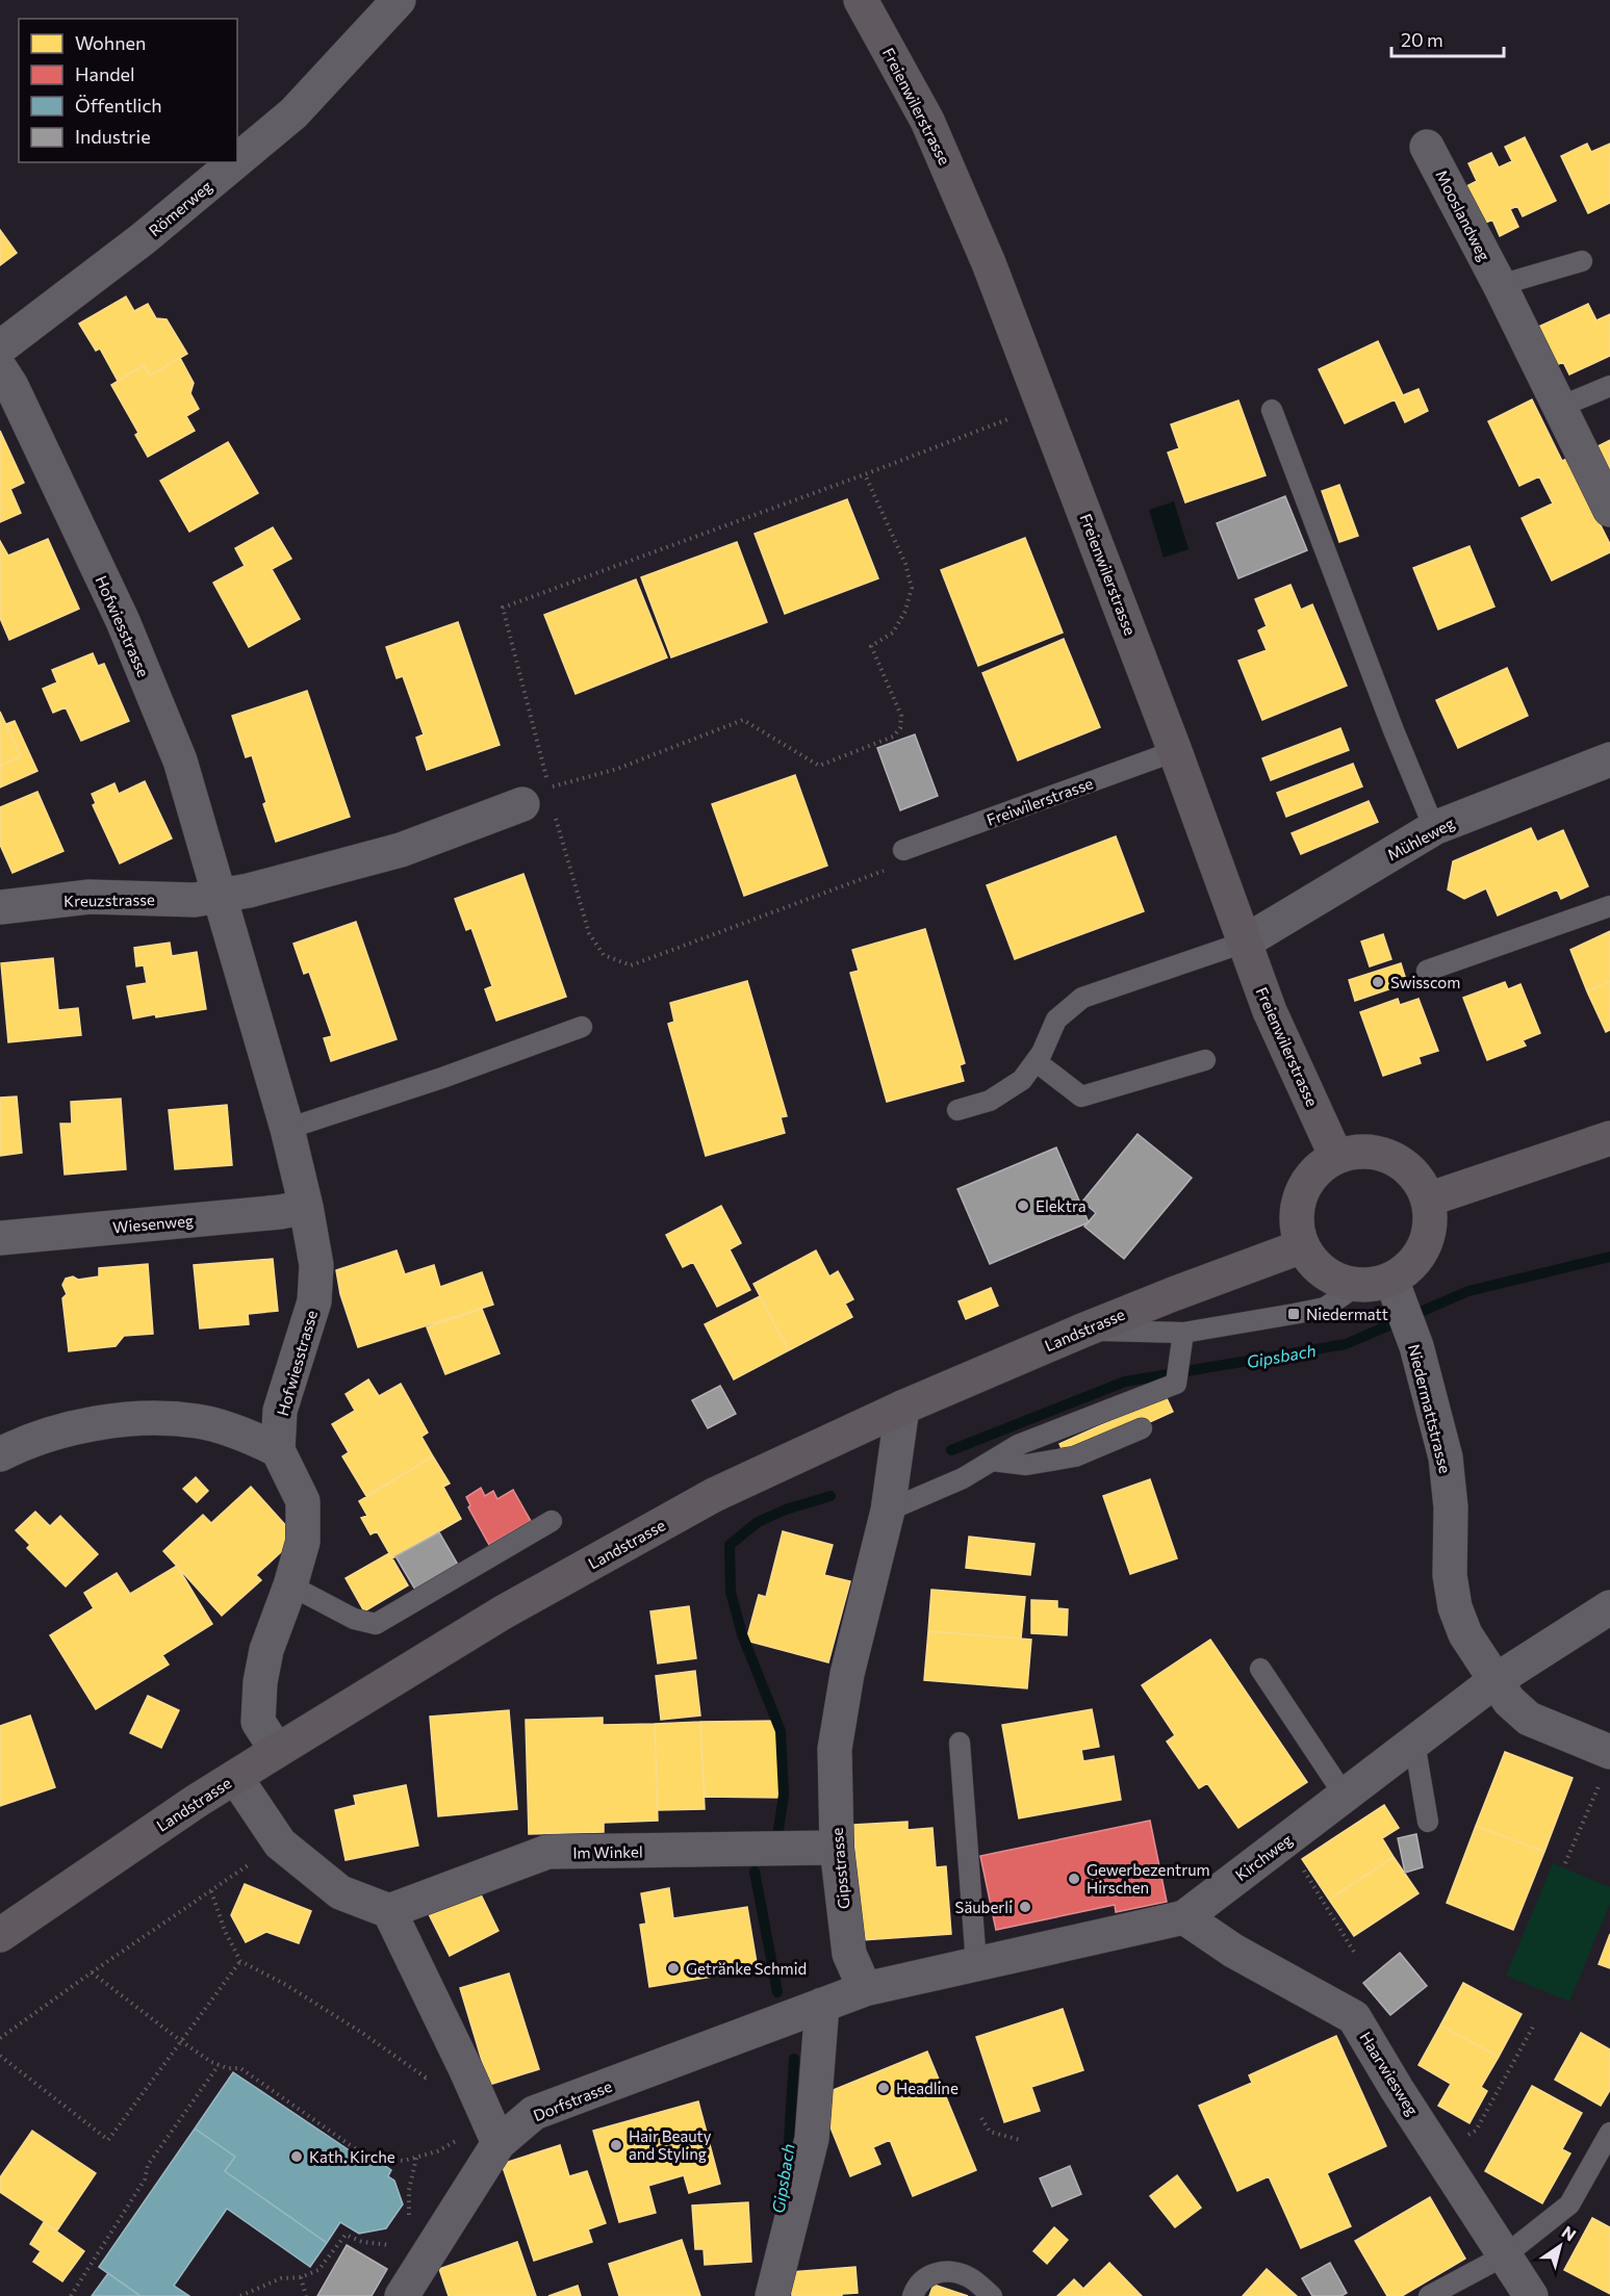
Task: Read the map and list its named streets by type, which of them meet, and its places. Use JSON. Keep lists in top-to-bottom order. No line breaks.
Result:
{"streets":{"main road":["Freienwilerstrasse","Landstrasse"],"street":["Römerweg","Mooslandweg","Hofwiesstrasse","Mühleweg","Kreuzstrasse","Wiesenweg","Niedermattstrasse","Im Winkel","Kirchweg","Gipsstrasse","Haarwiesweg","Dorfstrasse"],"lane":["Freiwilerstrasse"]},"crossings":[["Freienwilerstrasse","Freiwilerstrasse"],["Freienwilerstrasse","Mühleweg"],["Freienwilerstrasse","Landstrasse"],["Freienwilerstrasse","Niedermattstrasse"],["Hofwiesstrasse","Kreuzstrasse"],["Hofwiesstrasse","Wiesenweg"],["Hofwiesstrasse","Landstrasse"],["Landstrasse","Niedermattstrasse"],["Landstrasse","Gipsstrasse"],["Niedermattstrasse","Kirchweg"],["Im Winkel","Gipsstrasse"],["Kirchweg","Gipsstrasse"],["Kirchweg","Haarwiesweg"]],"water":["Gipsbach"],"places":{"other":["Swisscom","Elektra","Gewerbezentrum Hirschen","Säuberli","Getränke Schmid","Headline","Hair Beauty and Styling","Kath. Kirche"],"transit":["Niedermatt"]},"legend":["Wohnen","Handel","Öffentlich","Industrie"],"scale_bar":"20 m","north":"top right"}
